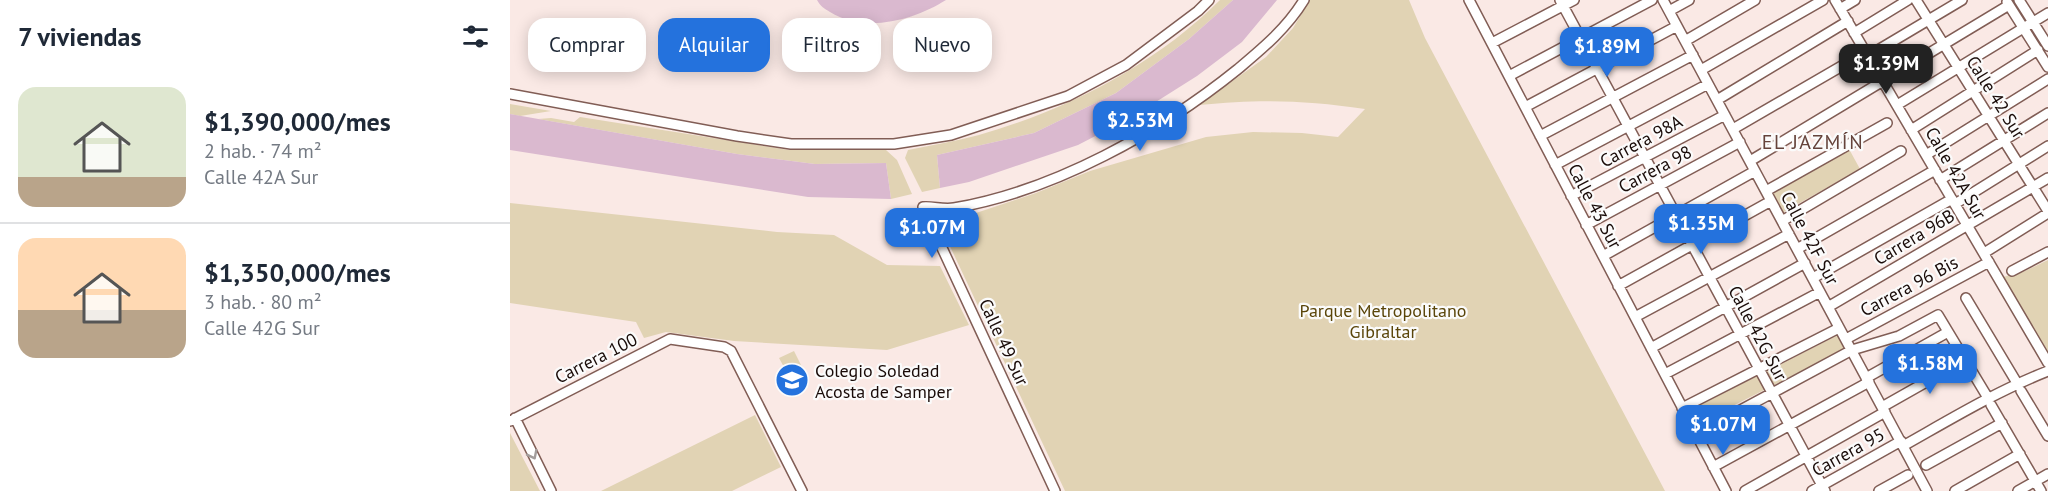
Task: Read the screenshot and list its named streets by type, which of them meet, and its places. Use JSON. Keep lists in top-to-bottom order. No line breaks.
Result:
{"streets":{"street":["Calle 42 Sur","Carrera 98A","Carrera 98","Calle 42A Sur","Calle 43 Sur","Carrera 96B","Calle 42F Sur","Carrera 96 Bis","Calle 42G Sur","Calle 49 Sur","Carrera 100","Carrera 95"]},"crossings":[["Calle 42 Sur","Carrera 96B"],["Carrera 98A","Calle 43 Sur"],["Carrera 98A","Calle 42F Sur"],["Carrera 98A","Calle 42G Sur"],["Carrera 98","Calle 43 Sur"],["Carrera 98","Calle 42F Sur"],["Carrera 98","Calle 42G Sur"],["Calle 42A Sur","Carrera 96B"],["Calle 42A Sur","Carrera 96 Bis"],["Carrera 96B","Calle 42F Sur"],["Calle 42F Sur","Carrera 96 Bis"],["Calle 42F Sur","Carrera 95"],["Calle 42G Sur","Carrera 95"]],"districts":["EL JAZMÍN"],"parks":["Parque Metropolitano Gibraltar"],"places":{"school or university":["Colegio Soledad Acosta de Samper"]},"page":{"heading":"7 viviendas","chip":["Comprar","Alquilar","Filtros","Nuevo"],"price":["$1.89M","$1.39M","$2.53M","$1.35M","$1.07M","$1.58M","$1.07M"],"list":[{"name":"$1,390,000/mes","note":"2 hab. · 74 m² · Calle 42A Sur"},{"name":"$1,350,000/mes","note":"3 hab. · 80 m² · Calle 42G Sur"}]}}
